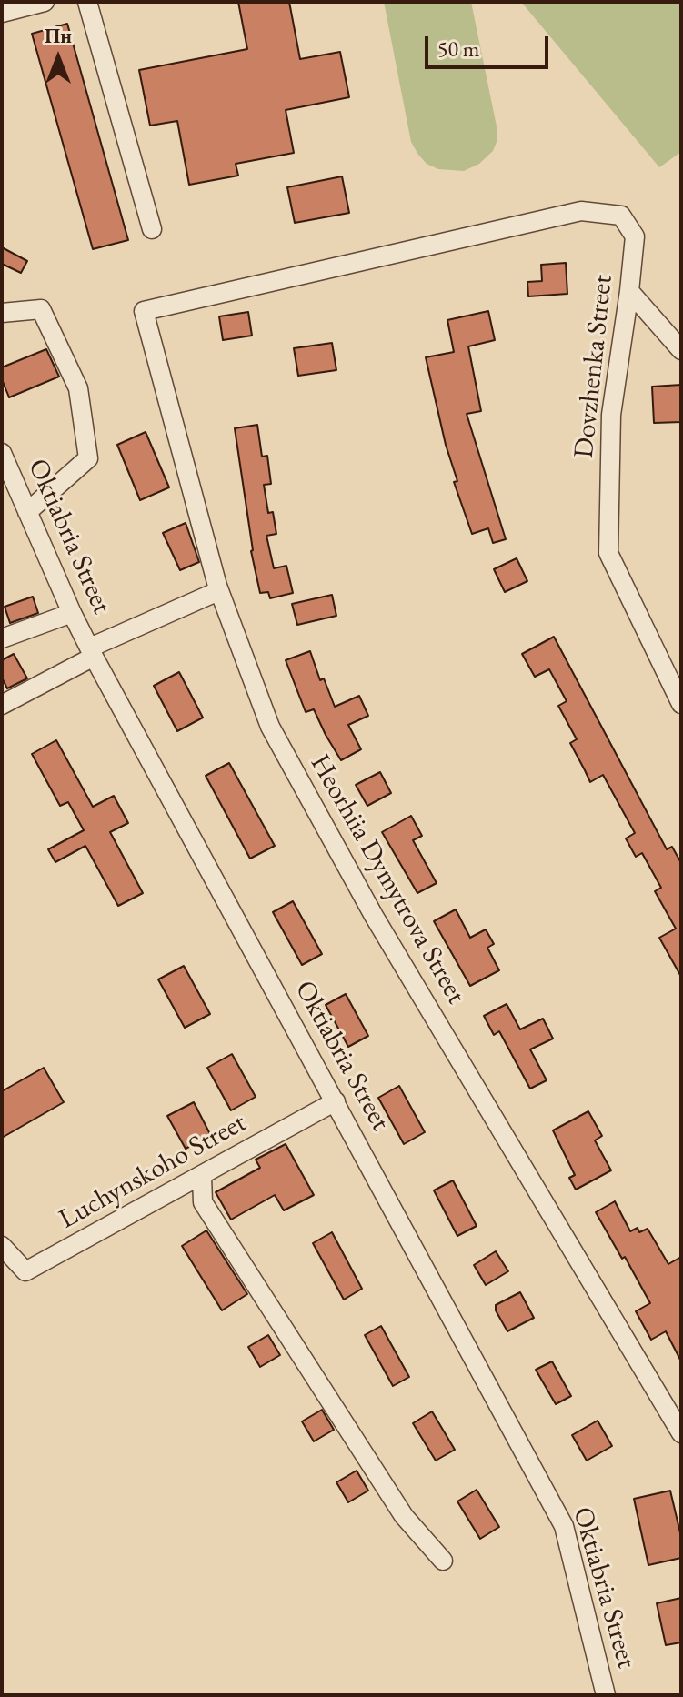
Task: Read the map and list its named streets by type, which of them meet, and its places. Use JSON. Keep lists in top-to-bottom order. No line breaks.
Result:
{"streets":{"street":["Dovzhenka Street","Oktiabria Street","Heorhiia Dymytrova Street","Luchynskoho Street"]},"crossings":[["Dovzhenka Street","Heorhiia Dymytrova Street"],["Oktiabria Street","Luchynskoho Street"]],"scale_bar":"50 m","north":"top"}
